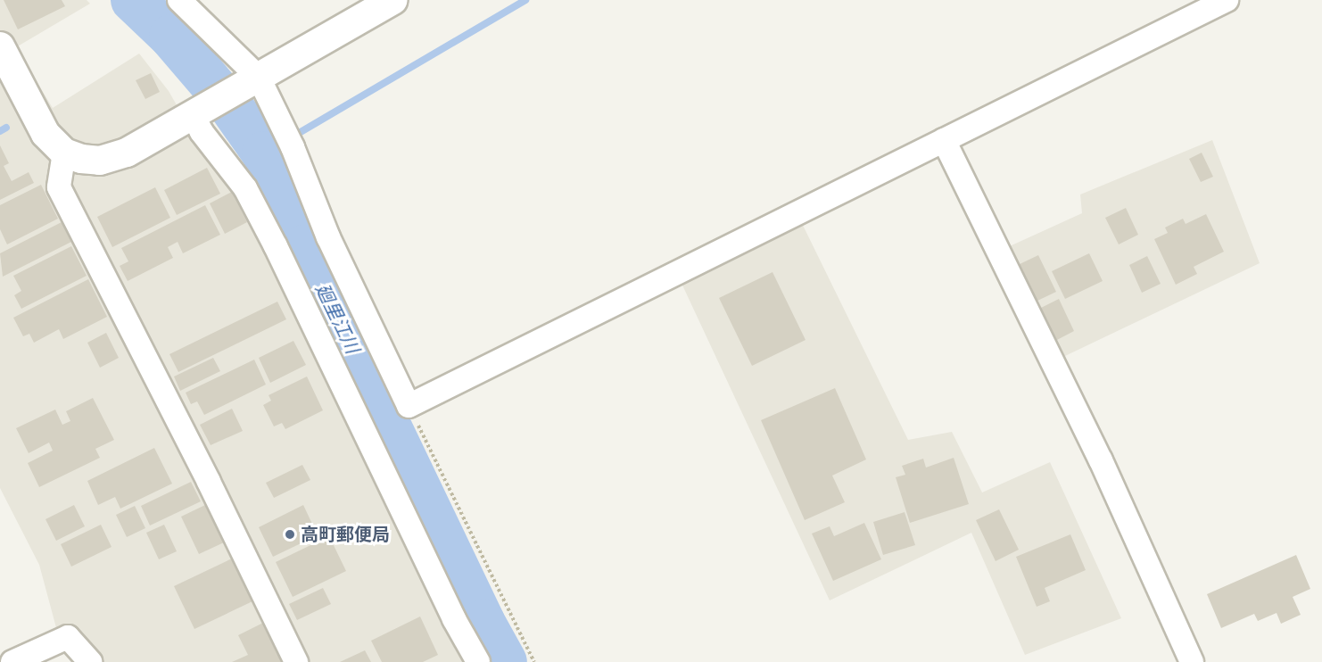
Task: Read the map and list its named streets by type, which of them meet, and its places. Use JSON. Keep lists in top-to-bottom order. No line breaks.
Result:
{"water":["廻里江川"],"places":["高町郵便局"]}
